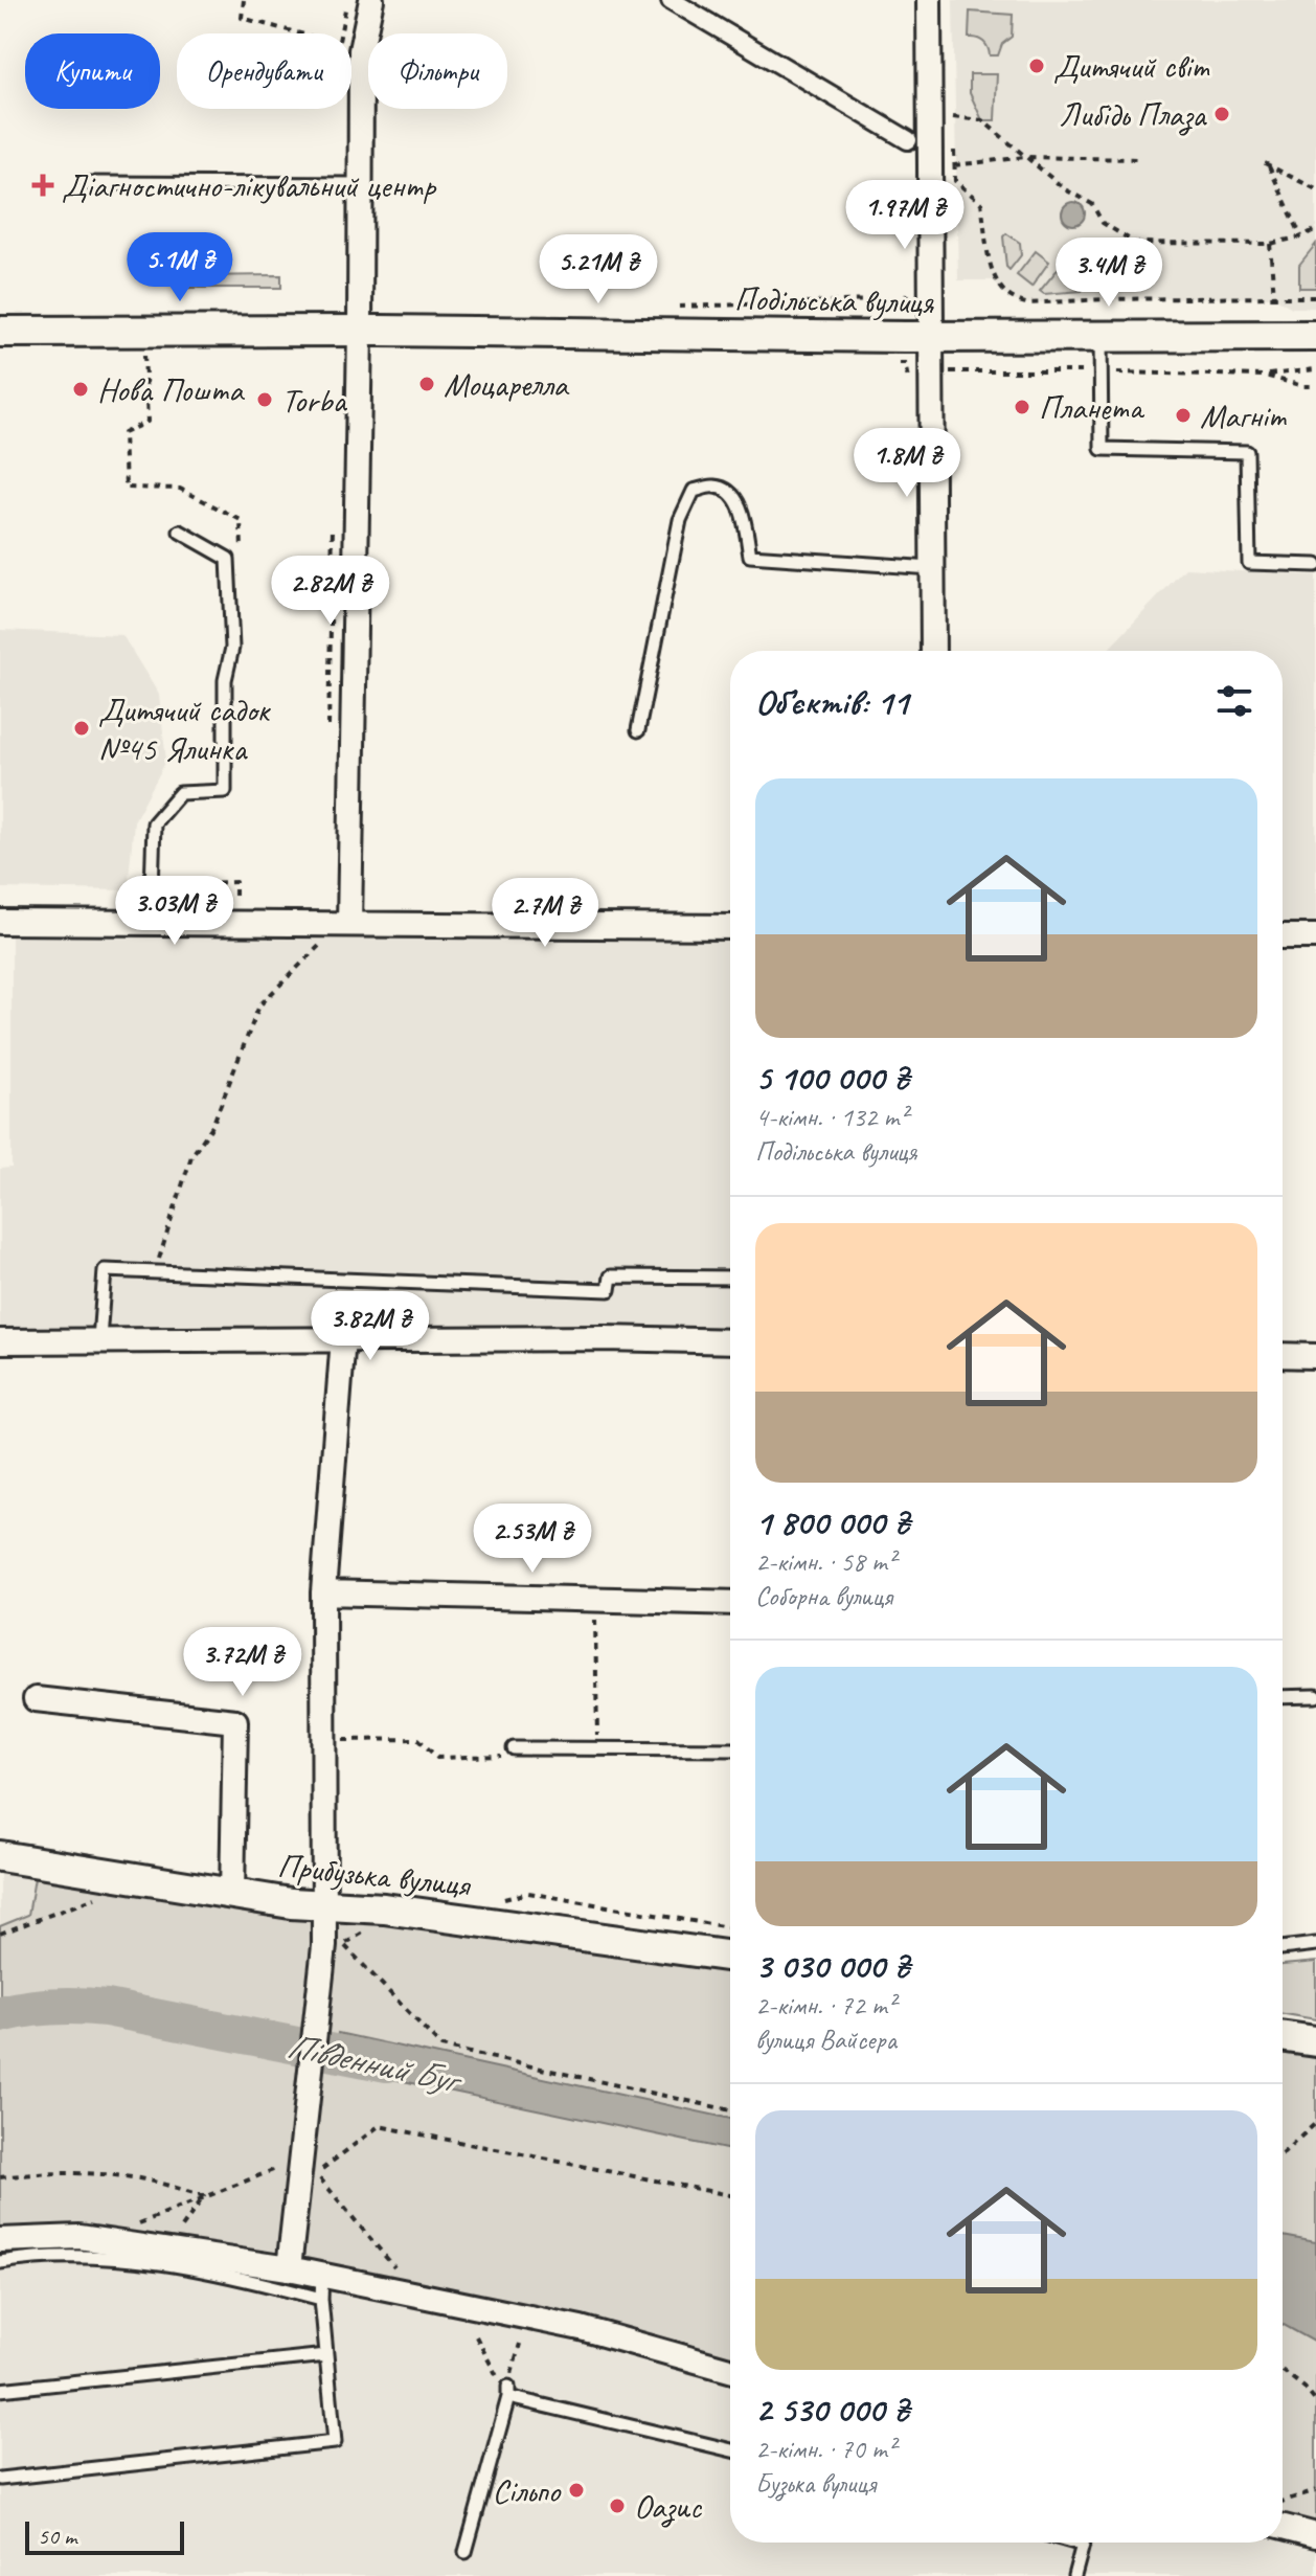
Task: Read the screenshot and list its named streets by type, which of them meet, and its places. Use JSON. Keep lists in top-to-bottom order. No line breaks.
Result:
{"streets":{"street":["Подільська вулиця","Прибузька вулиця"]},"water":["Південний Буг"],"places":{"other":["Дитячий світ","Либідь Плаза","Моцарелла","Нова Пошта","Torba","Планета","Магніт","Дитячий садок №45 Ялинка","Сільпо","Оазис"],"health":["Діагностично-лікувальний центр"]},"scale_bar":"50 m","page":{"chip":["Купити","Орендувати","Фільтри"],"price":["1.97M ₴","5.1M ₴","5.21M ₴","3.4M ₴","1.8M ₴","2.82M ₴","3.03M ₴","2.7M ₴","3.82M ₴","2.53M ₴","3.72M ₴"],"heading":"Об’єктів: 11","list":[{"name":"5 100 000 ₴","note":"4-кімн. · 132 m² · Подільська вулиця"},{"name":"1 800 000 ₴","note":"2-кімн. · 58 m² · Соборна вулиця"},{"name":"3 030 000 ₴","note":"2-кімн. · 72 m² · вулиця Вайсера"},{"name":"2 530 000 ₴","note":"2-кімн. · 70 m² · Бузька вулиця"}],"scale":"50 m"}}
